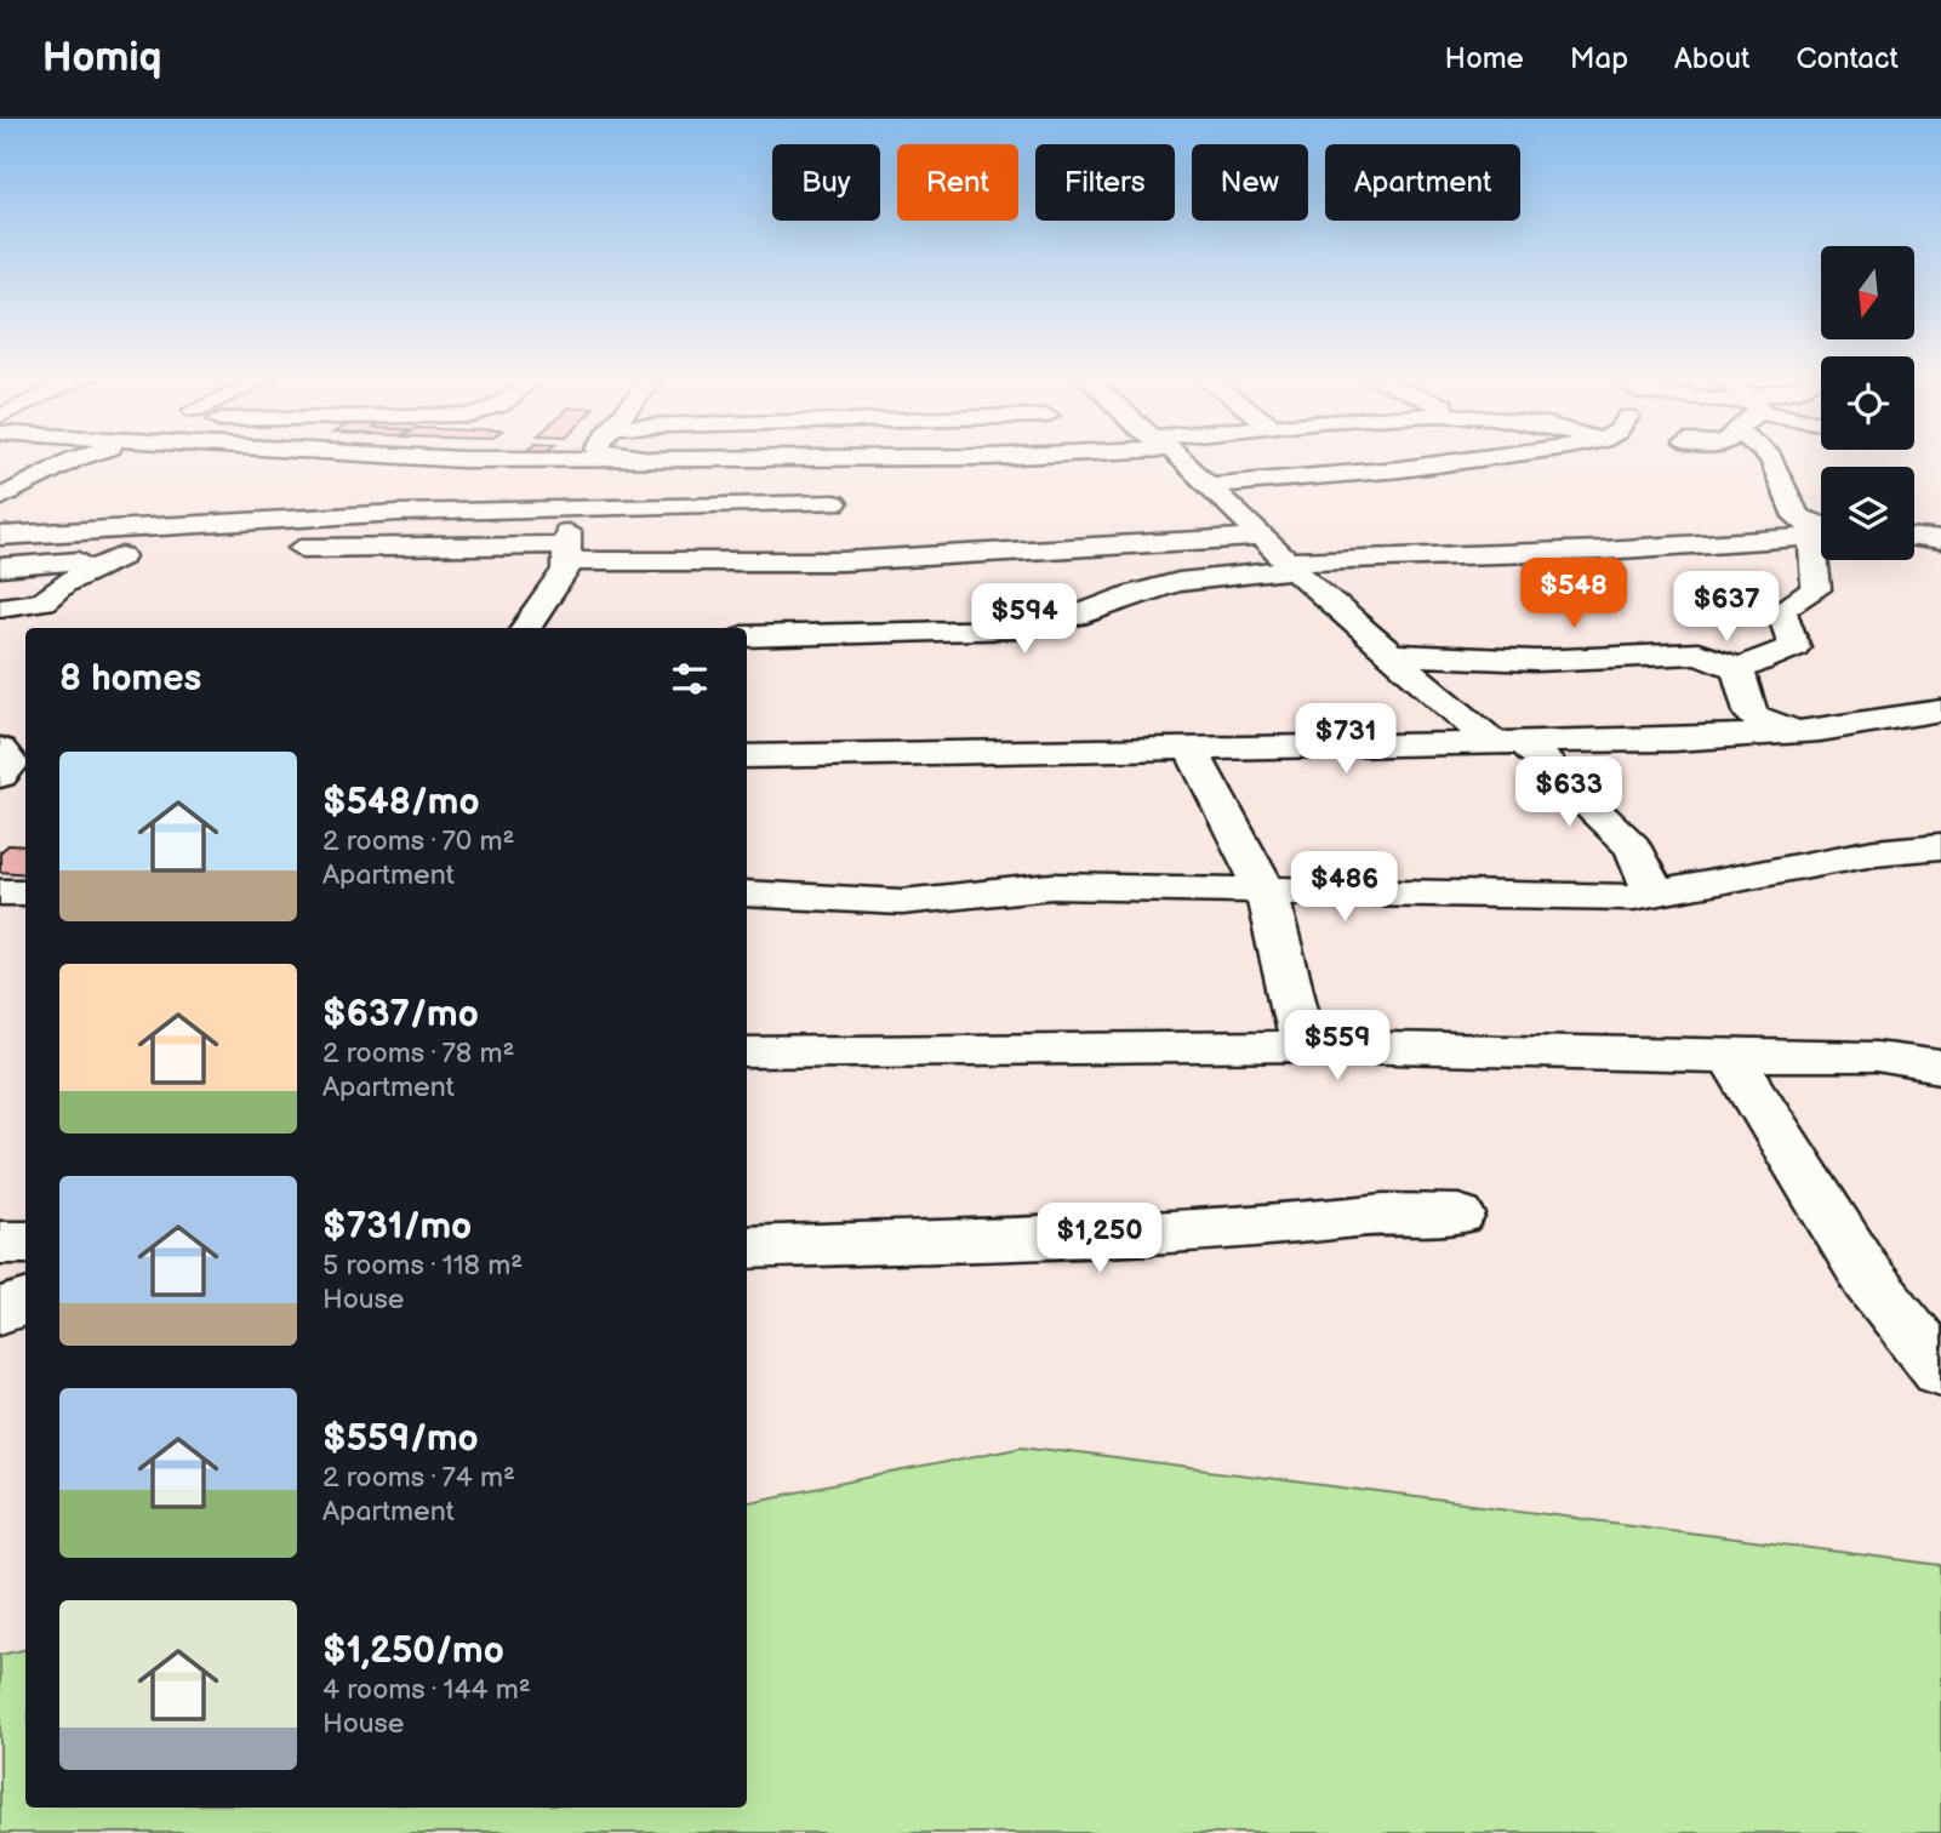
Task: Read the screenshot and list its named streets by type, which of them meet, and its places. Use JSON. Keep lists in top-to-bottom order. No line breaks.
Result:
{"north":"bottom","page":{"header":"Homiq","nav":["Home","Map","About","Contact"],"chip":["Buy","Rent","Filters","New","Apartment"],"price":["$548","$637","$594","$731","$633","$486","$559","$1,250"],"heading":"8 homes","list":[{"name":"$548/mo","note":"2 rooms · 70 m² · Apartment"},{"name":"$637/mo","note":"2 rooms · 78 m² · Apartment"},{"name":"$731/mo","note":"5 rooms · 118 m² · House"},{"name":"$559/mo","note":"2 rooms · 74 m² · Apartment"},{"name":"$1,250/mo","note":"4 rooms · 144 m² · House"}]}}
